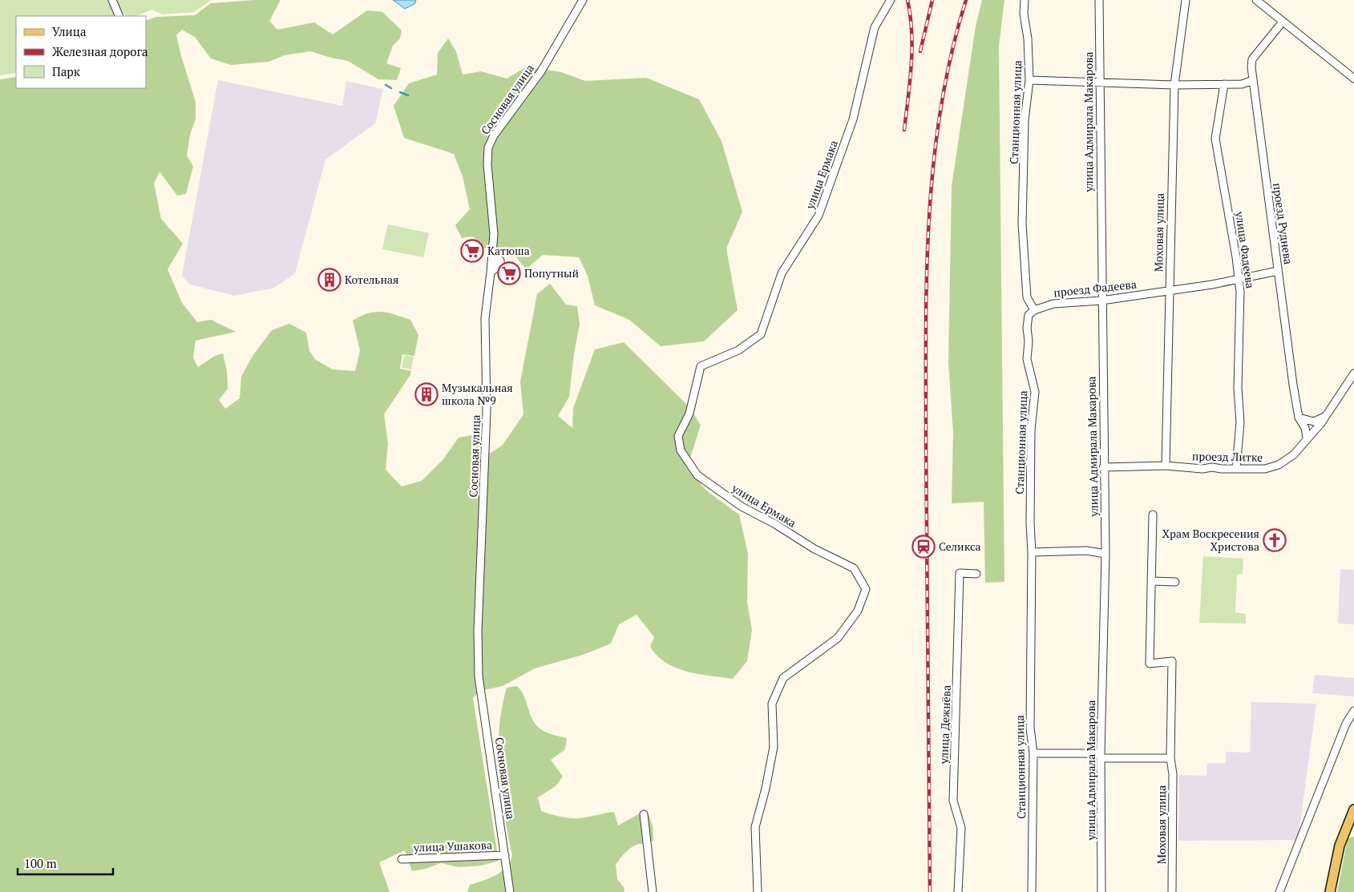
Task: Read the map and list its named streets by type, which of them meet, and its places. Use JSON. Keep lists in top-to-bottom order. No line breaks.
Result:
{"streets":{"street":["Сосновая улица","Станционная улица","улица Адмирала Макарова","улица Ермака","проезд Руднева","Моховая улица","улица Фадеева","проезд Фадеева","проезд Литке","улица Дежнёва","улица Ушакова"]},"crossings":[["Сосновая улица","улица Ушакова"],["Станционная улица","проезд Фадеева"],["улица Адмирала Макарова","проезд Фадеева"],["улица Адмирала Макарова","проезд Литке"],["проезд Руднева","проезд Фадеева"],["проезд Руднева","проезд Литке"],["Моховая улица","проезд Фадеева"],["Моховая улица","проезд Литке"],["улица Фадеева","проезд Фадеева"],["улица Фадеева","проезд Литке"]],"places":{"supermarket":["Катюша","Попутный"],"building":["Котельная","Музыкальная школа №9"],"church":["Храм Воскресения Христова"],"station":["Селикса"]},"legend":["Улица","Железная дорога","Парк"],"scale_bar":"100 m"}
